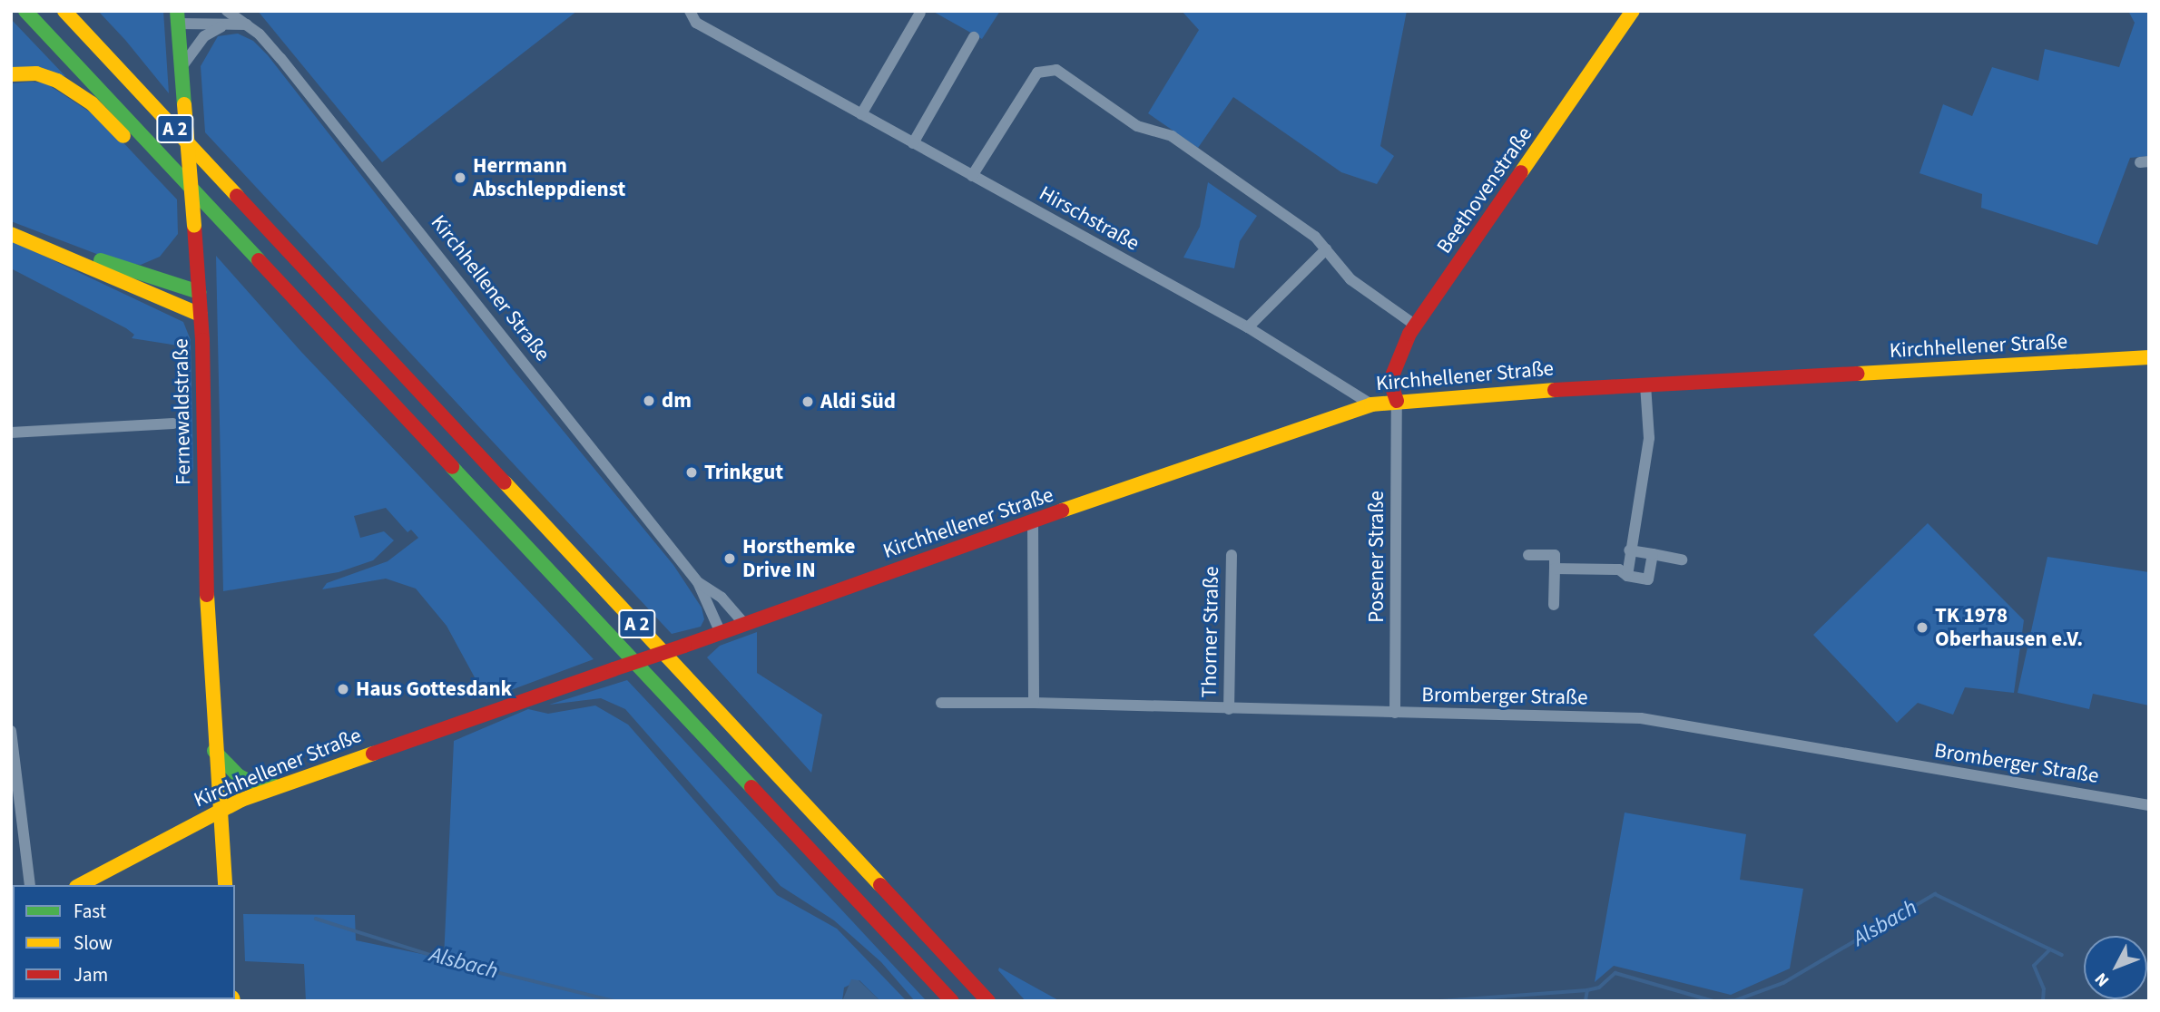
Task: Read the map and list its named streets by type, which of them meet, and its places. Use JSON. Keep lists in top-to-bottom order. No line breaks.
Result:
{"streets":{"main road":["A 2","Beethovenstraße","Kirchhellener Straße","Fernewaldstraße"],"street":["Hirschstraße","Posener Straße","Thorner Straße","Bromberger Straße"]},"crossings":[["Beethovenstraße","Kirchhellener Straße"],["Beethovenstraße","Posener Straße"],["Hirschstraße","Kirchhellener Straße"],["Kirchhellener Straße","Fernewaldstraße"],["Kirchhellener Straße","Posener Straße"],["Posener Straße","Bromberger Straße"],["Thorner Straße","Bromberger Straße"]],"water":["Alsbach"],"places":["Herrmann Abschleppdienst","dm","Aldi Süd","Trinkgut","Horsthemke Drive IN","TK 1978 Oberhausen e.V.","Haus Gottesdank"],"legend":["Fast","Slow","Jam"],"north":"bottom left"}
